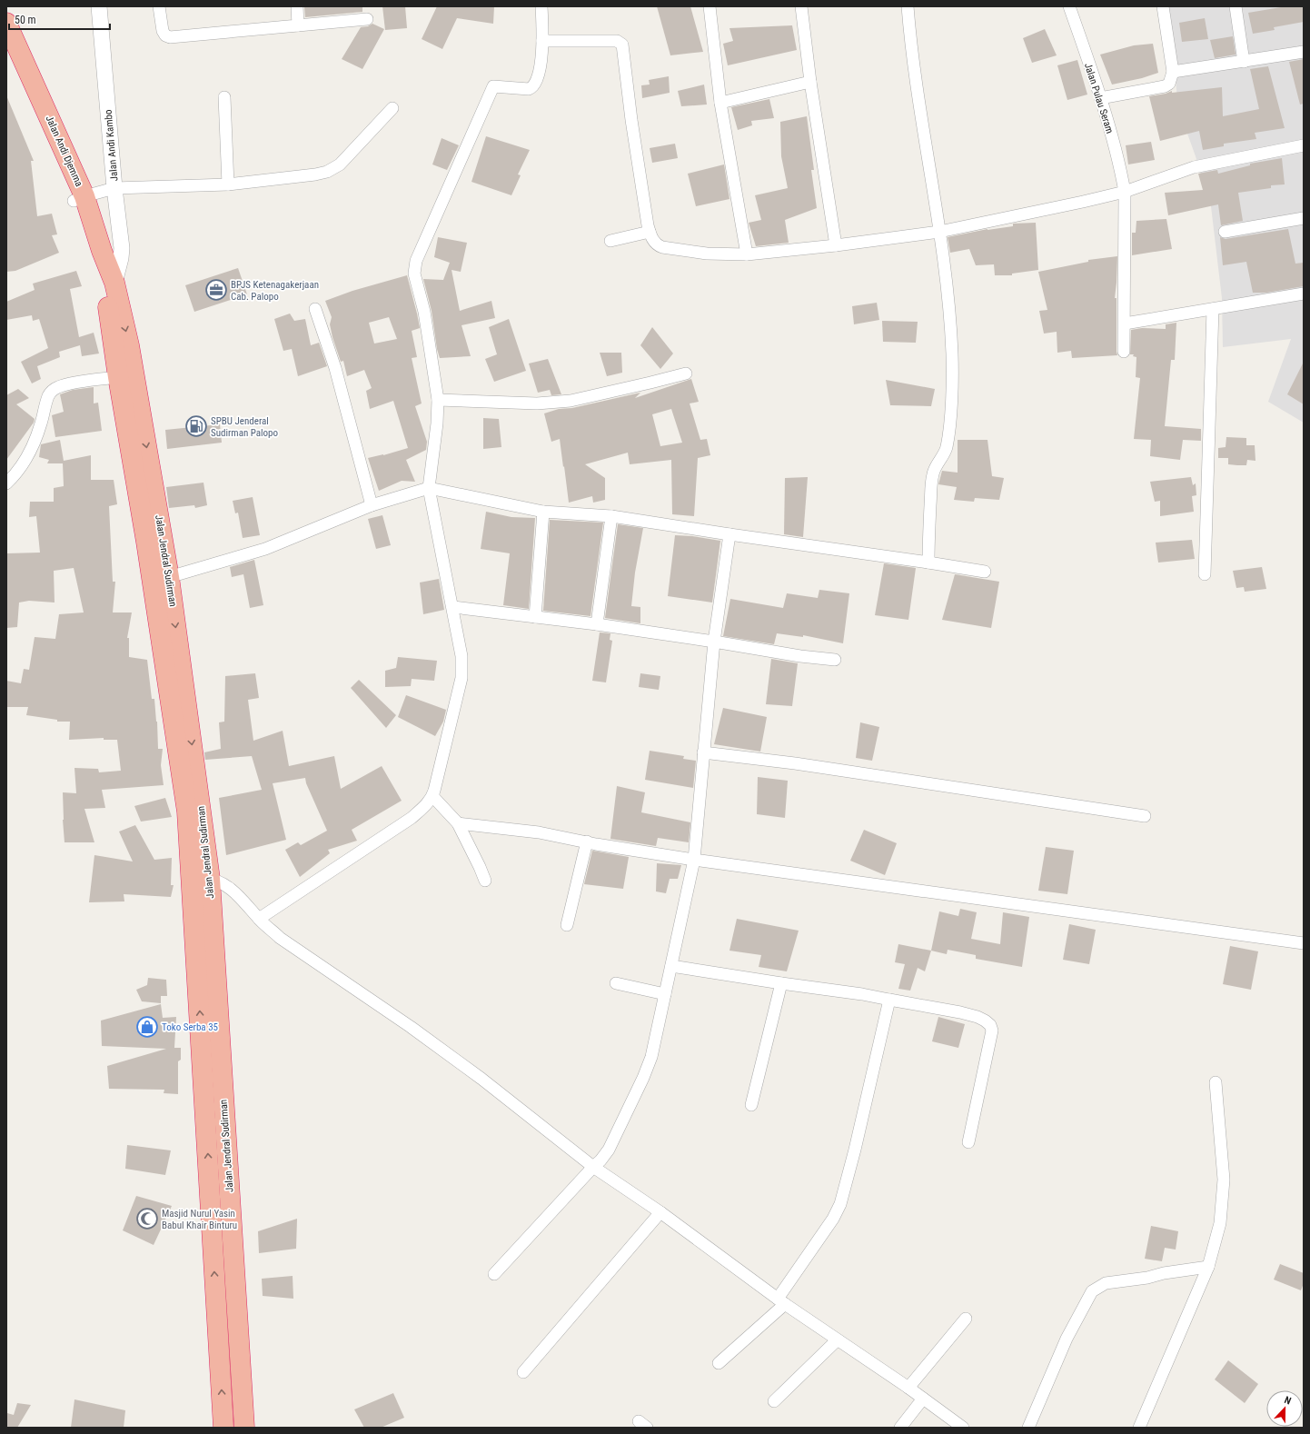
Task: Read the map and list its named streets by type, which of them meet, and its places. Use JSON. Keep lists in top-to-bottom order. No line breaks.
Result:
{"streets":{"highway":["Jalan Andi Djemma","Jalan Jendral Sudirman"],"street":["Jalan Pulau Seram","Jalan Andi Kambo"]},"crossings":[["Jalan Andi Kambo","Jalan Andi Djemma"],["Jalan Andi Kambo","Jalan Jendral Sudirman"],["Jalan Andi Djemma","Jalan Jendral Sudirman"]],"places":{"office":["BPJS Ketenagakerjaan Cab. Palopo"],"fuel station":["SPBU Jenderal Sudirman Palopo"],"shop":["Toko Serba 35"],"mosque":["Masjid Nurul Yasin Babul Khair Binturu"]},"scale_bar":"50 m","north":"top"}
